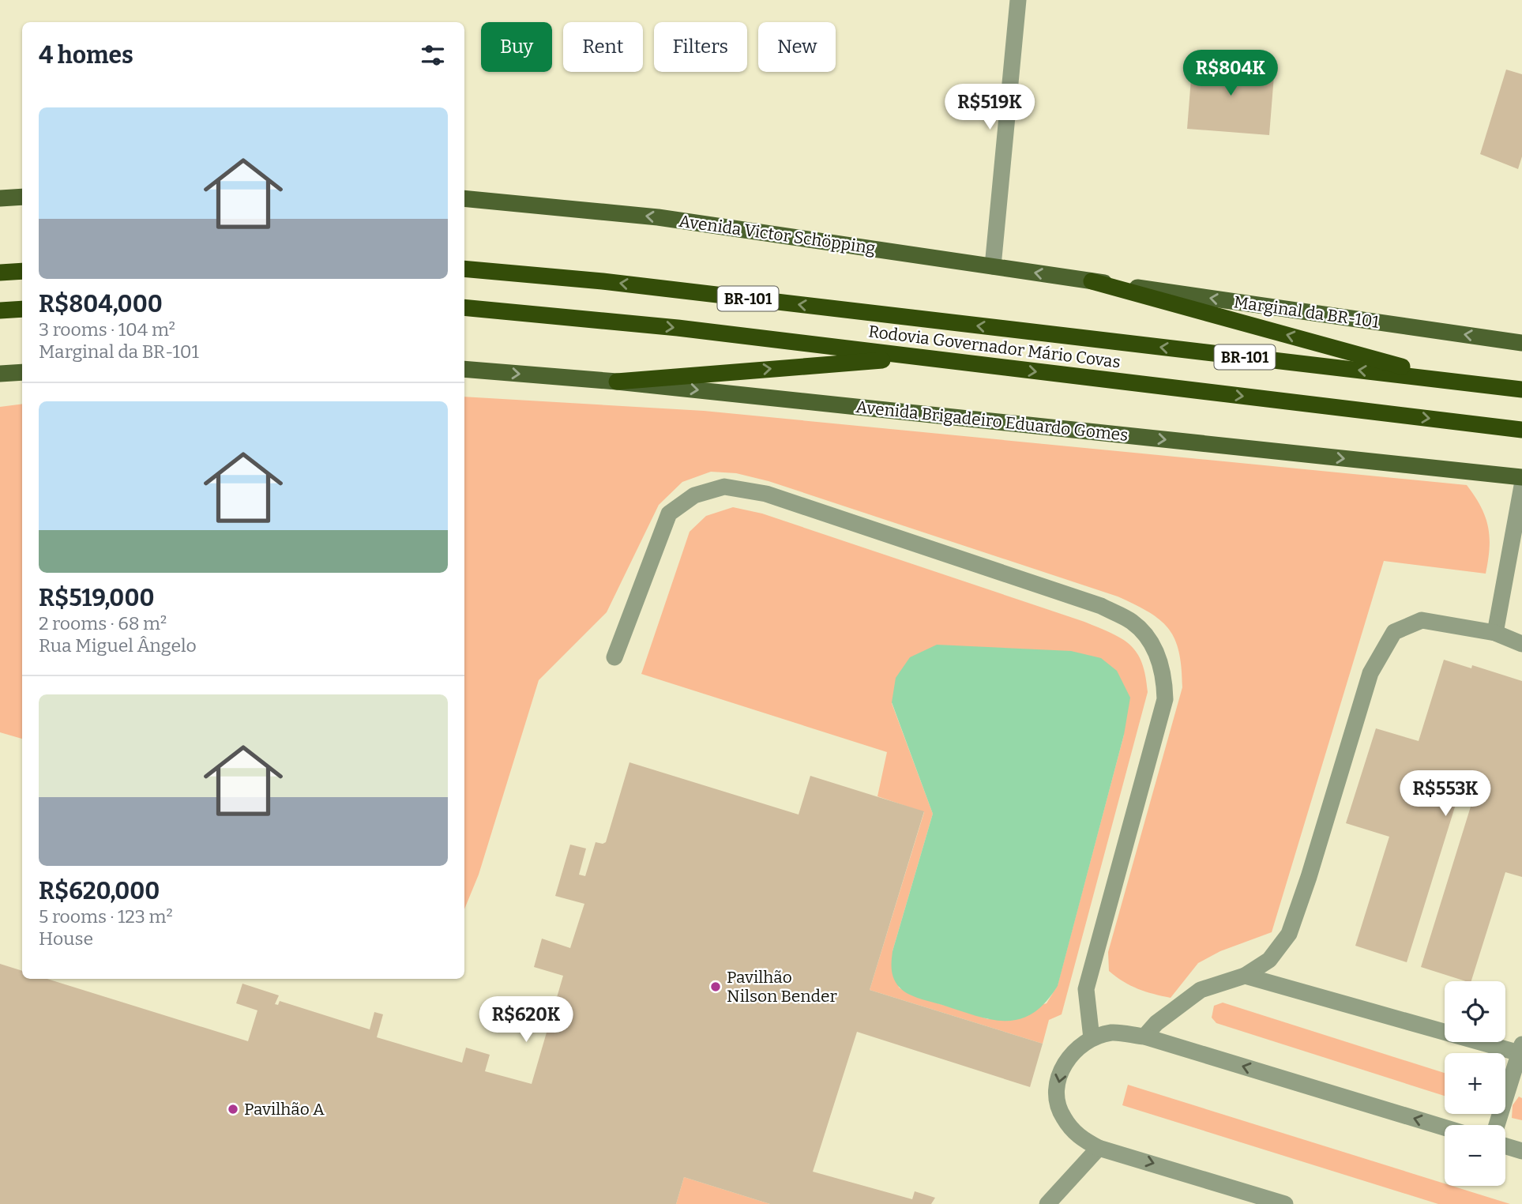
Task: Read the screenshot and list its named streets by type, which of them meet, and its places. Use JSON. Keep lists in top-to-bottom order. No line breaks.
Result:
{"streets":{"highway":["BR-101","Rodovia Governador Mário Covas"],"main road":["Avenida Victor Schöpping","Marginal da BR-101","Avenida Brigadeiro Eduardo Gomes"]},"crossings":[["Avenida Victor Schöpping","Marginal da BR-101"]],"one_way":["Avenida Victor Schöpping","Marginal da BR-101","Avenida Brigadeiro Eduardo Gomes"],"places":["Pavilhão Nilson Bender","Pavilhão A"],"page":{"chip":["Buy","Rent","Filters","New"],"heading":"4 homes","price":["R$804K","R$519K","R$553K","R$620K"],"list":[{"name":"R$804,000","note":"3 rooms · 104 m² · Marginal da BR-101"},{"name":"R$519,000","note":"2 rooms · 68 m² · Rua Miguel Ângelo"},{"name":"R$620,000","note":"5 rooms · 123 m² · House"}],"map_buttons":["+","−"]}}
